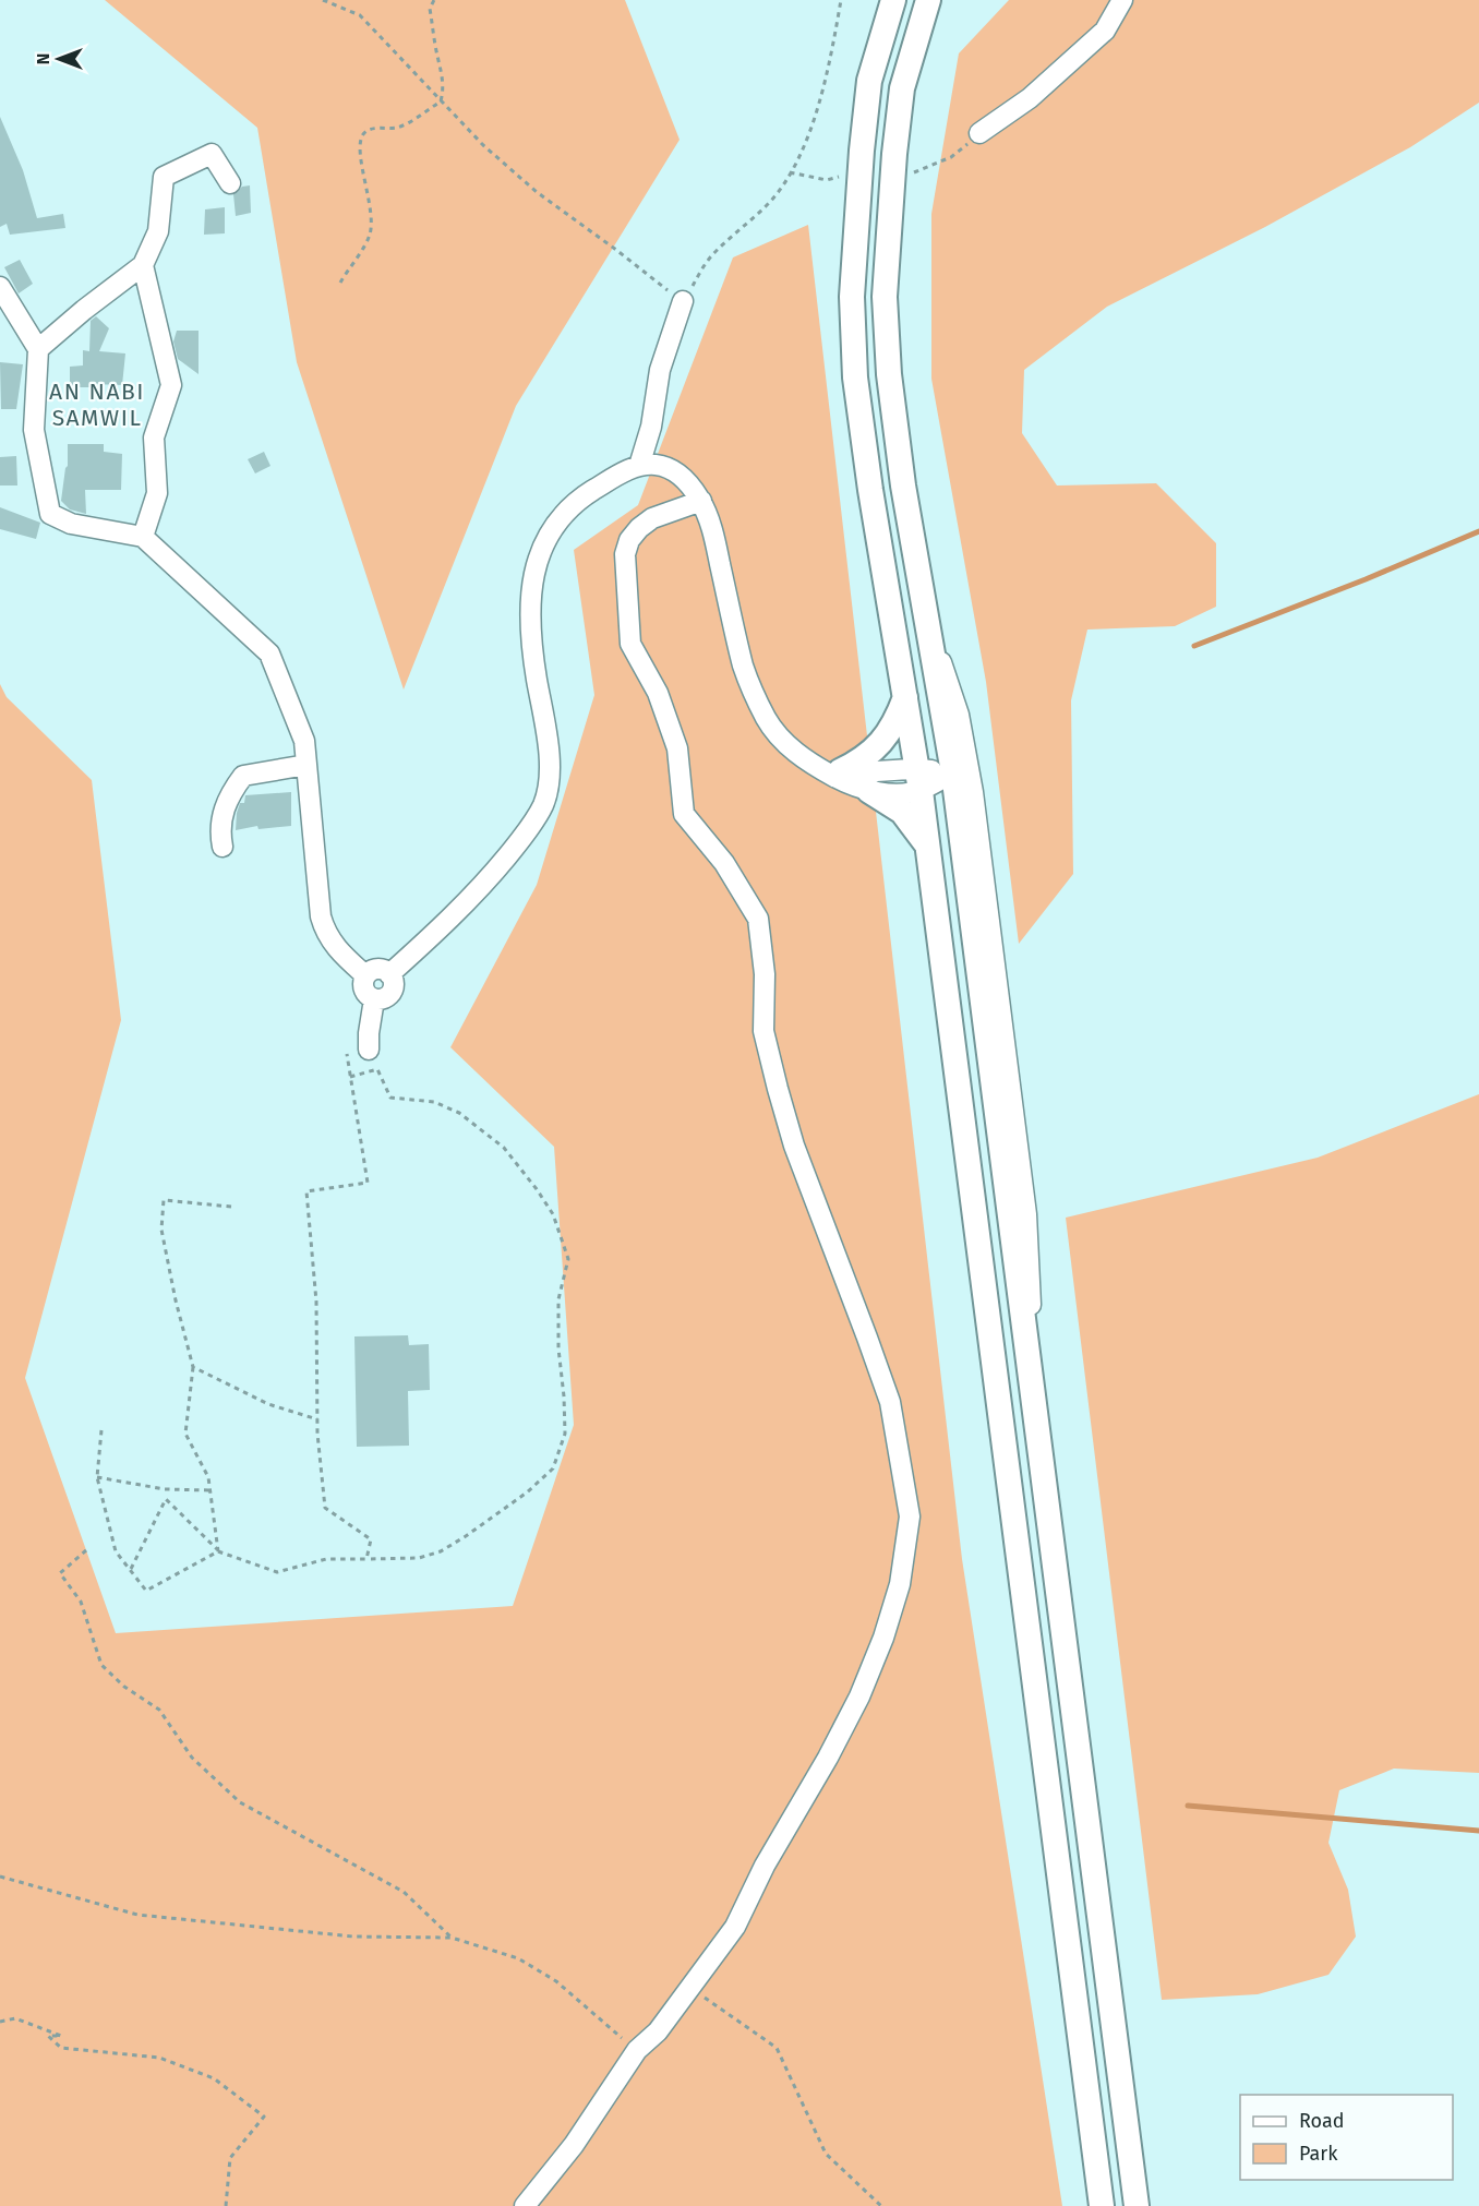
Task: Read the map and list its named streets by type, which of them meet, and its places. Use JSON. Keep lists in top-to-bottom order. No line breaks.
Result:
{"districts":["AN NABI SAMWIL"],"legend":["Road","Park"],"north":"left"}
